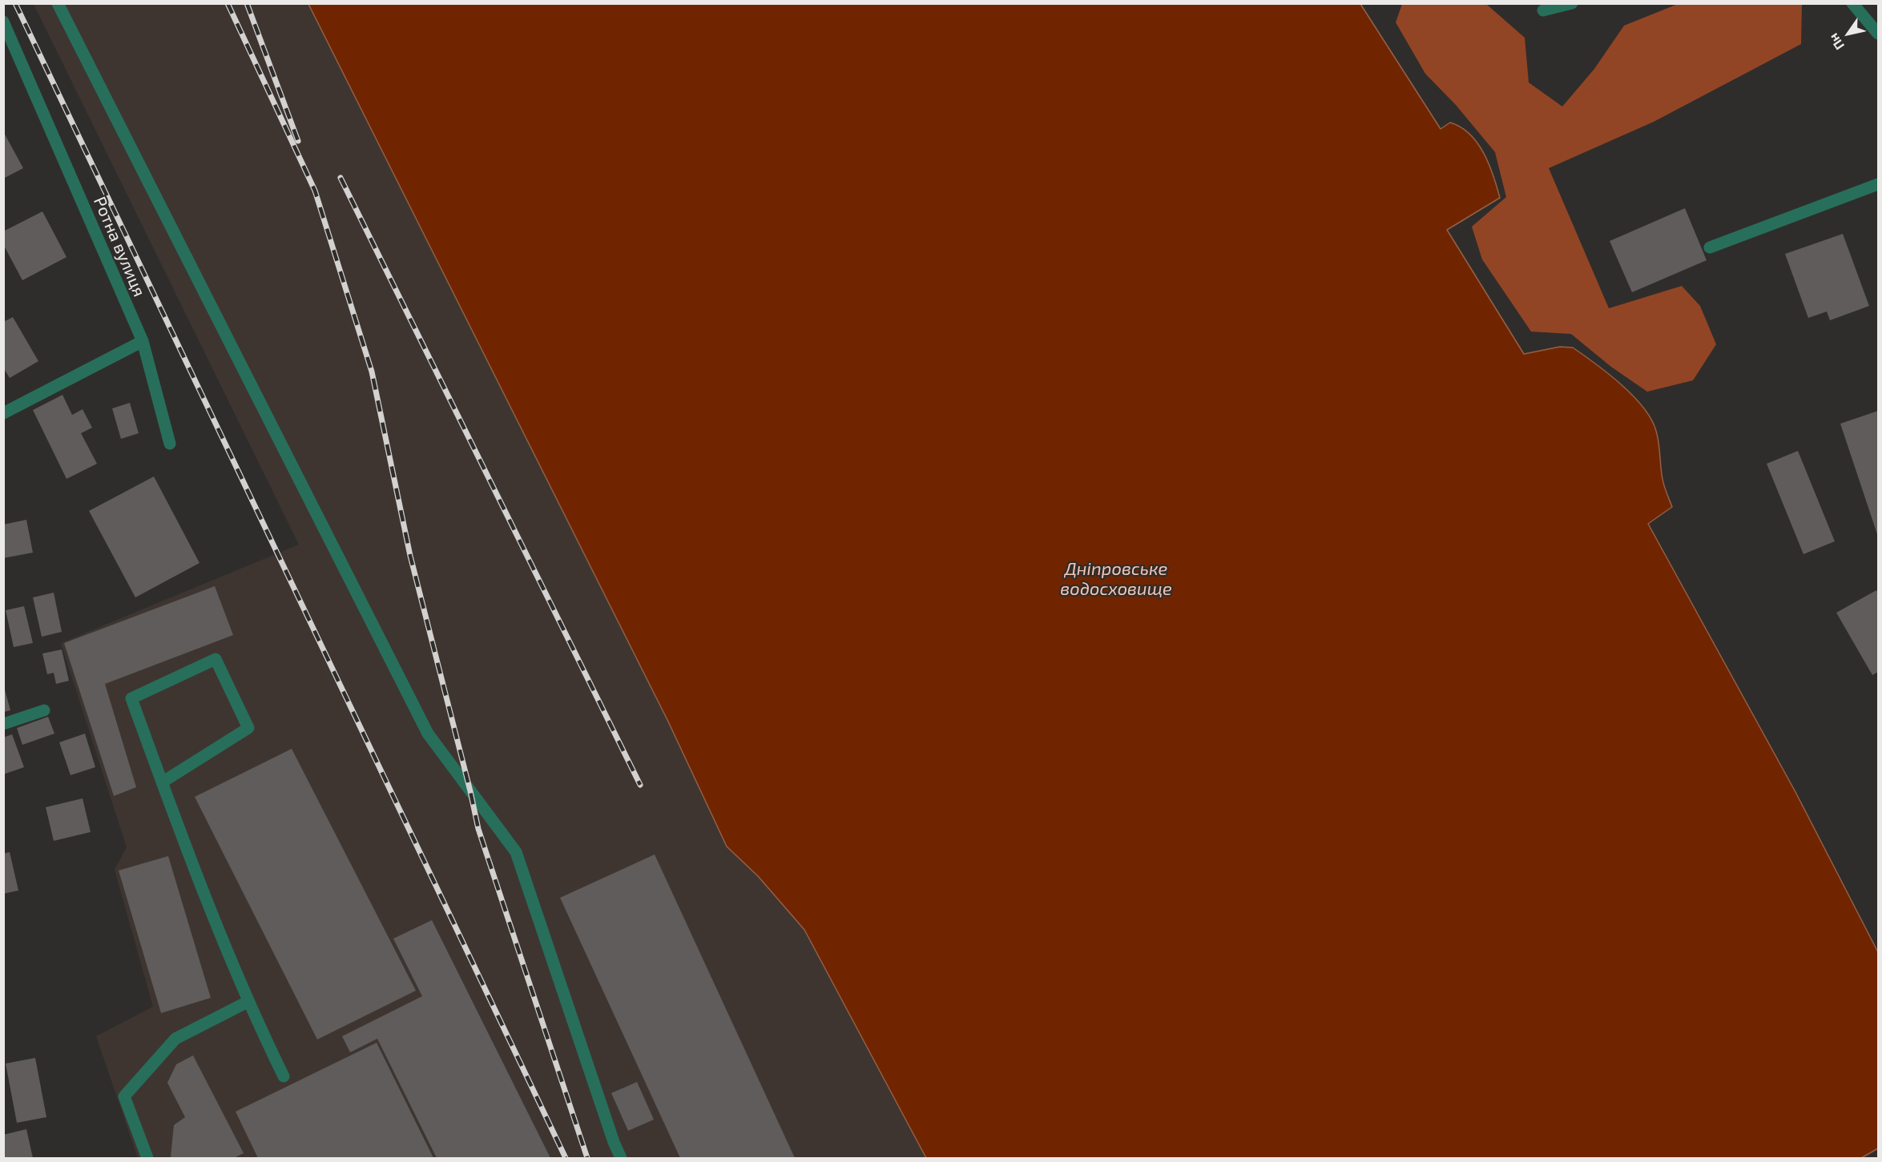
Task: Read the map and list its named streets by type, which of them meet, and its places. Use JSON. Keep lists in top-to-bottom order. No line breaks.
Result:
{"streets":{"street":["Ротна вулиця"]},"water":["Дніпровське водосховище"],"north":"bottom left"}
